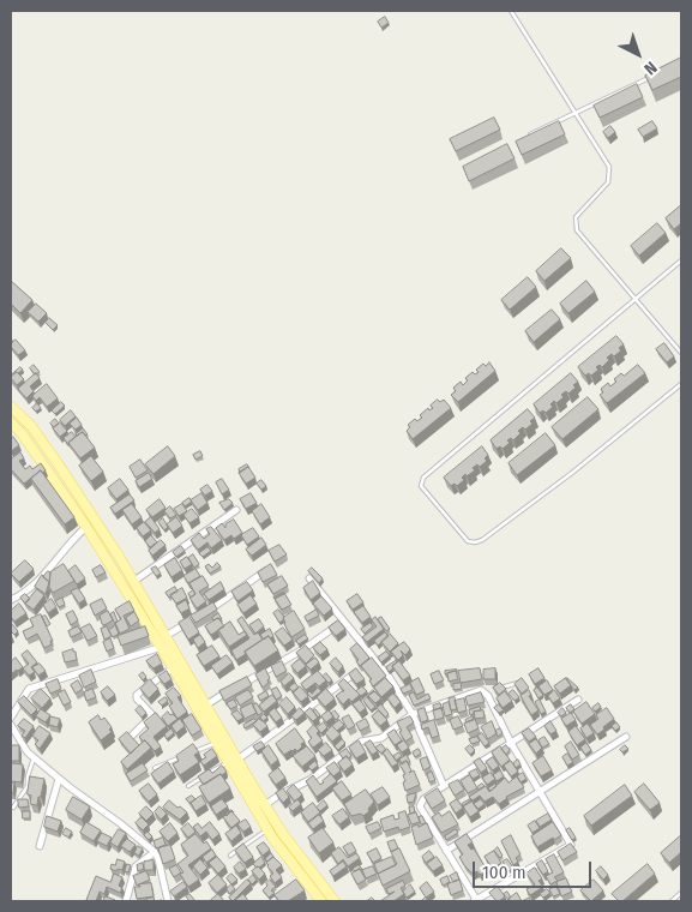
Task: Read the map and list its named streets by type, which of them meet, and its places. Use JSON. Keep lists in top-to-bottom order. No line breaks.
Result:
{"scale_bar":"100 m","north":"bottom right"}
